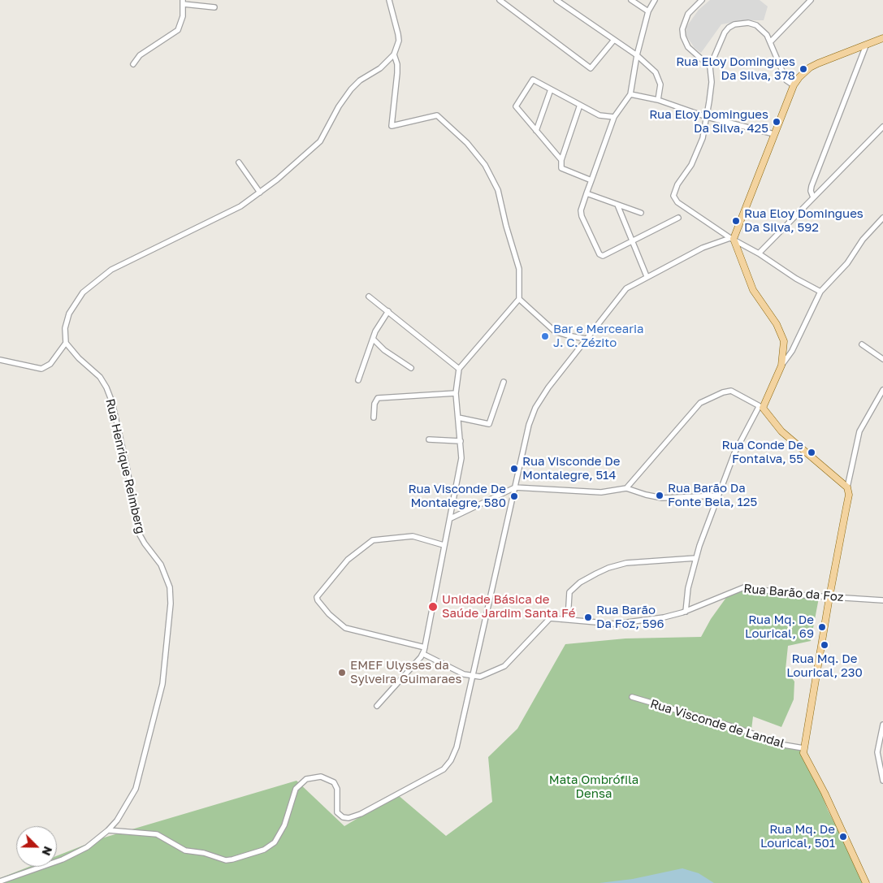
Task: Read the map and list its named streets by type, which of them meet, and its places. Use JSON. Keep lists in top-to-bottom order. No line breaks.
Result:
{"streets":{"street":["Rua Henrique Reimberg","Rua Barão da Foz","Rua Visconde de Landal"]},"parks":["Mata Ombrófila Densa"],"places":["Rua Eloy Domingues Da Silva, 378","Rua Eloy Domingues Da Silva, 425","Rua Eloy Domingues Da Silva, 592","Bar e Mercearia J. C. Zézito","Rua Conde De Fontalva, 55","Rua Visconde De Montalegre, 514","Rua Barão Da Fonte Bela, 125","Rua Visconde De Montalegre, 580","Unidade Básica de Saúde Jardim Santa Fé","Rua Barão Da Foz, 596","Rua Mq. De Lourical, 69","Rua Mq. De Lourical, 230","EMEF Ulysses da Sylveira Guimaraes","Rua Mq. De Lourical, 501"],"north":"bottom right"}
